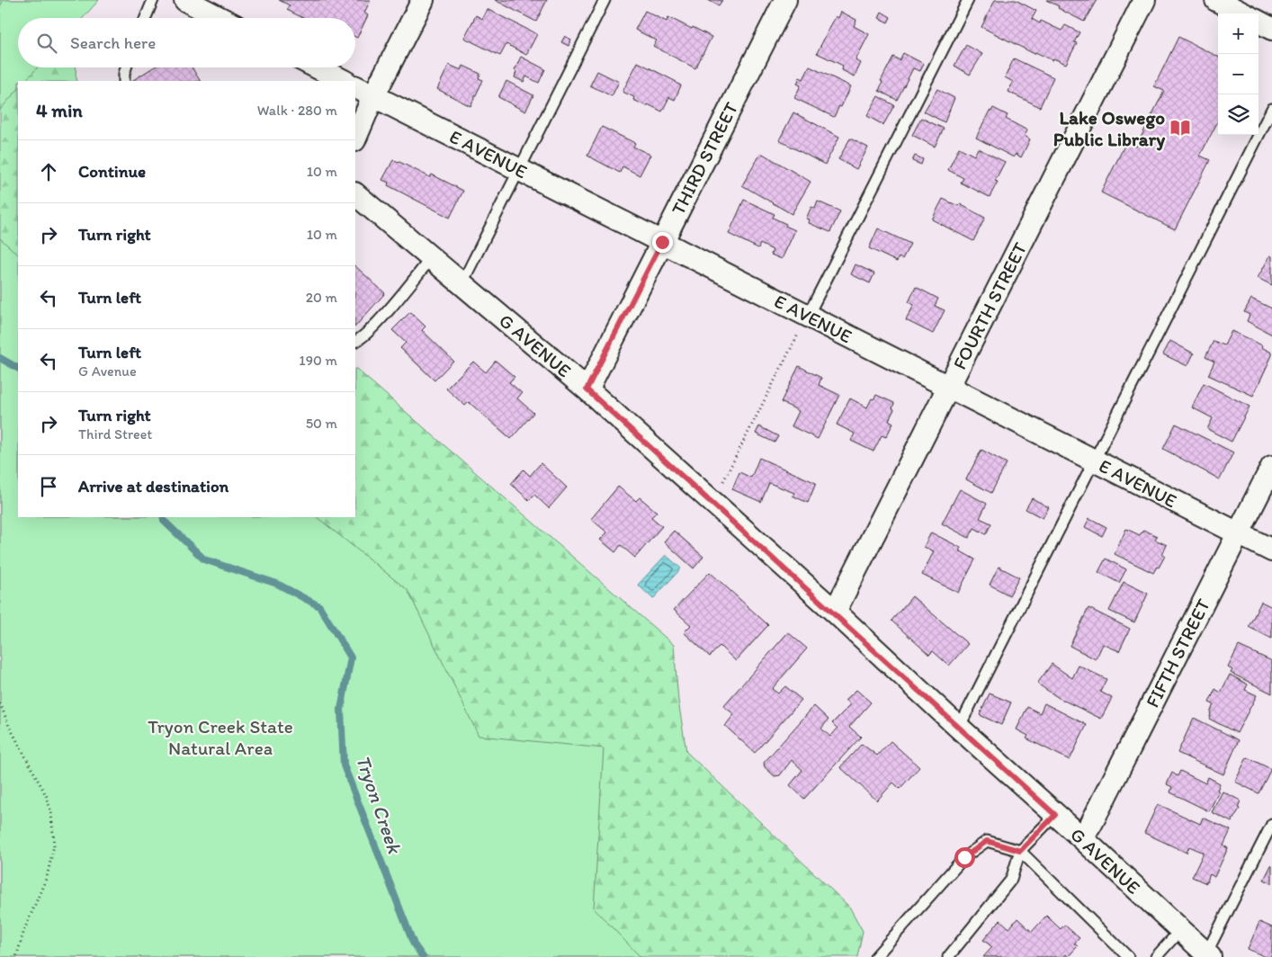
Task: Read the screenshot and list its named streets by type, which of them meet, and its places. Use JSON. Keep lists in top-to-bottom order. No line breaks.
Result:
{"streets":{"street":["E AVENUE","THIRD STREET","FOURTH STREET","G AVENUE","FIFTH STREET"]},"crossings":[["E AVENUE","THIRD STREET"],["E AVENUE","FOURTH STREET"],["E AVENUE","FIFTH STREET"],["THIRD STREET","G AVENUE"],["FOURTH STREET","G AVENUE"],["G AVENUE","FIFTH STREET"]],"water":["Tryon Creek"],"parks":["Tryon Creek State Natural Area"],"places":{"library":["Lake Oswego Public Library"]},"page":{"map_buttons":["+","−"],"search":"Search here","heading":["4 min","Walk · 280 m"],"list":[["Continue","10 m"],["Turn right","10 m"],["Turn left","20 m"],["Turn left","G Avenue","190 m"],["Turn right","Third Street","50 m"],"Arrive at destination"]}}
